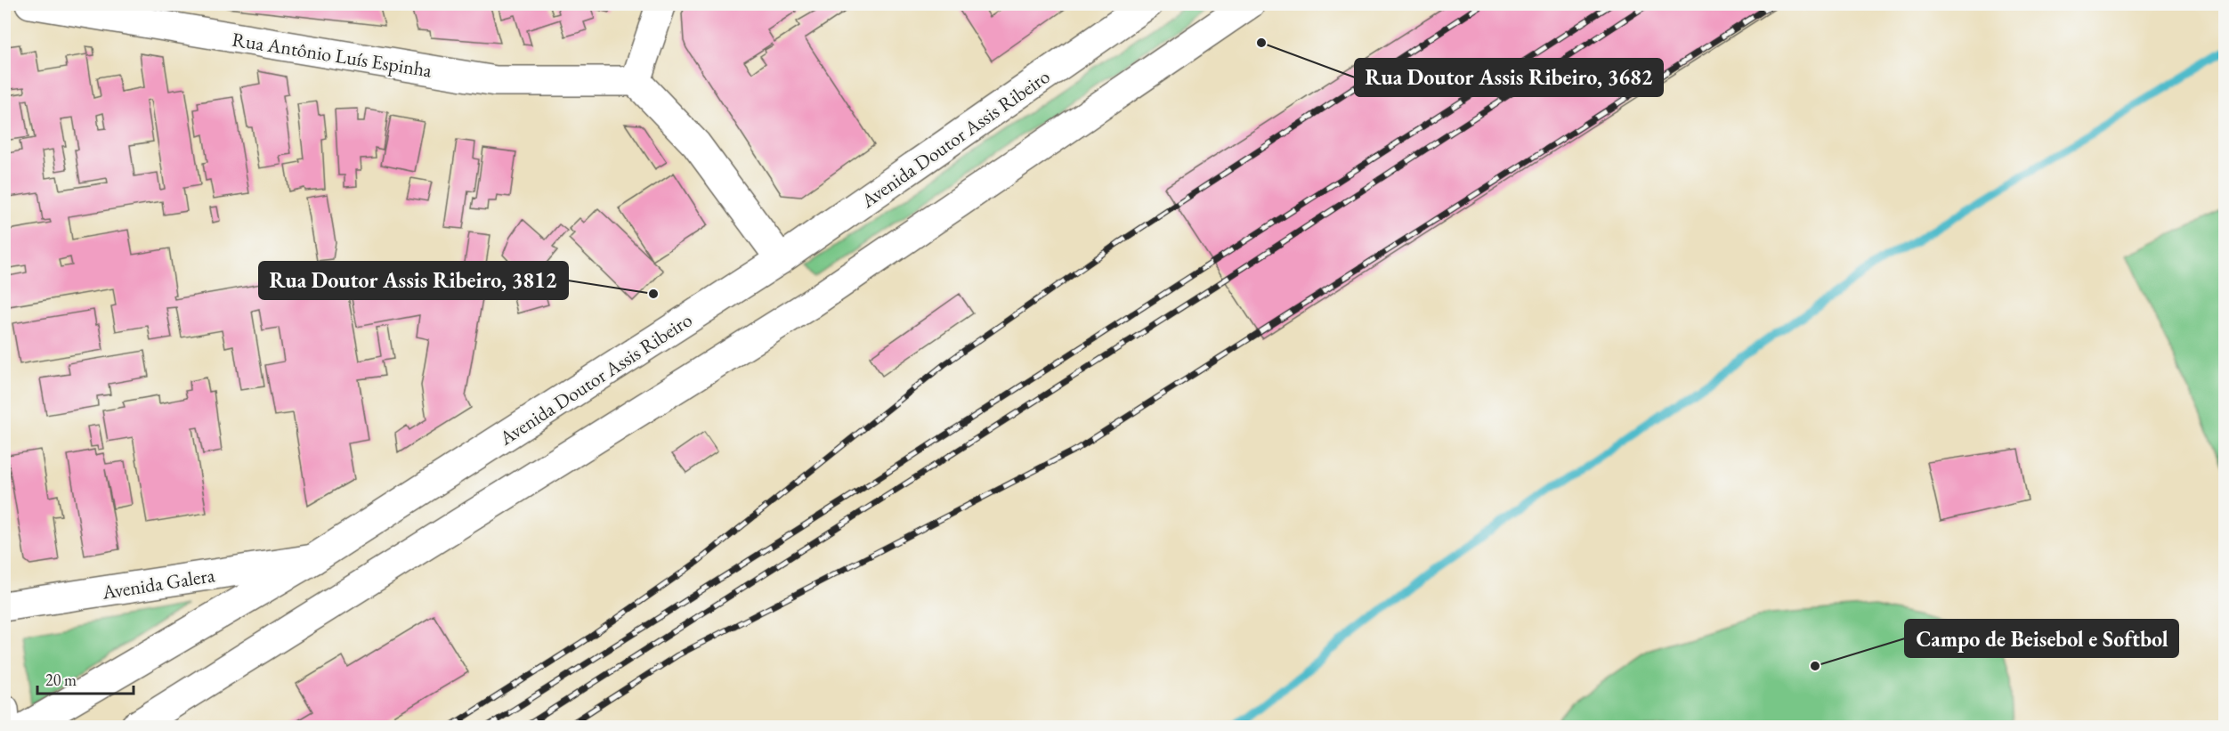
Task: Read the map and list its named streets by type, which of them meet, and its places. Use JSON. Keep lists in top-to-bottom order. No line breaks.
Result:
{"streets":{"main road":["Rua Antônio Luís Espinha","Avenida Doutor Assis Ribeiro","Avenida Galera"]},"crossings":[["Avenida Doutor Assis Ribeiro","Avenida Galera"]],"places":["Rua Doutor Assis Ribeiro, 3682","Rua Doutor Assis Ribeiro, 3812","Campo de Beisebol e Softbol"],"scale_bar":"20 m"}
